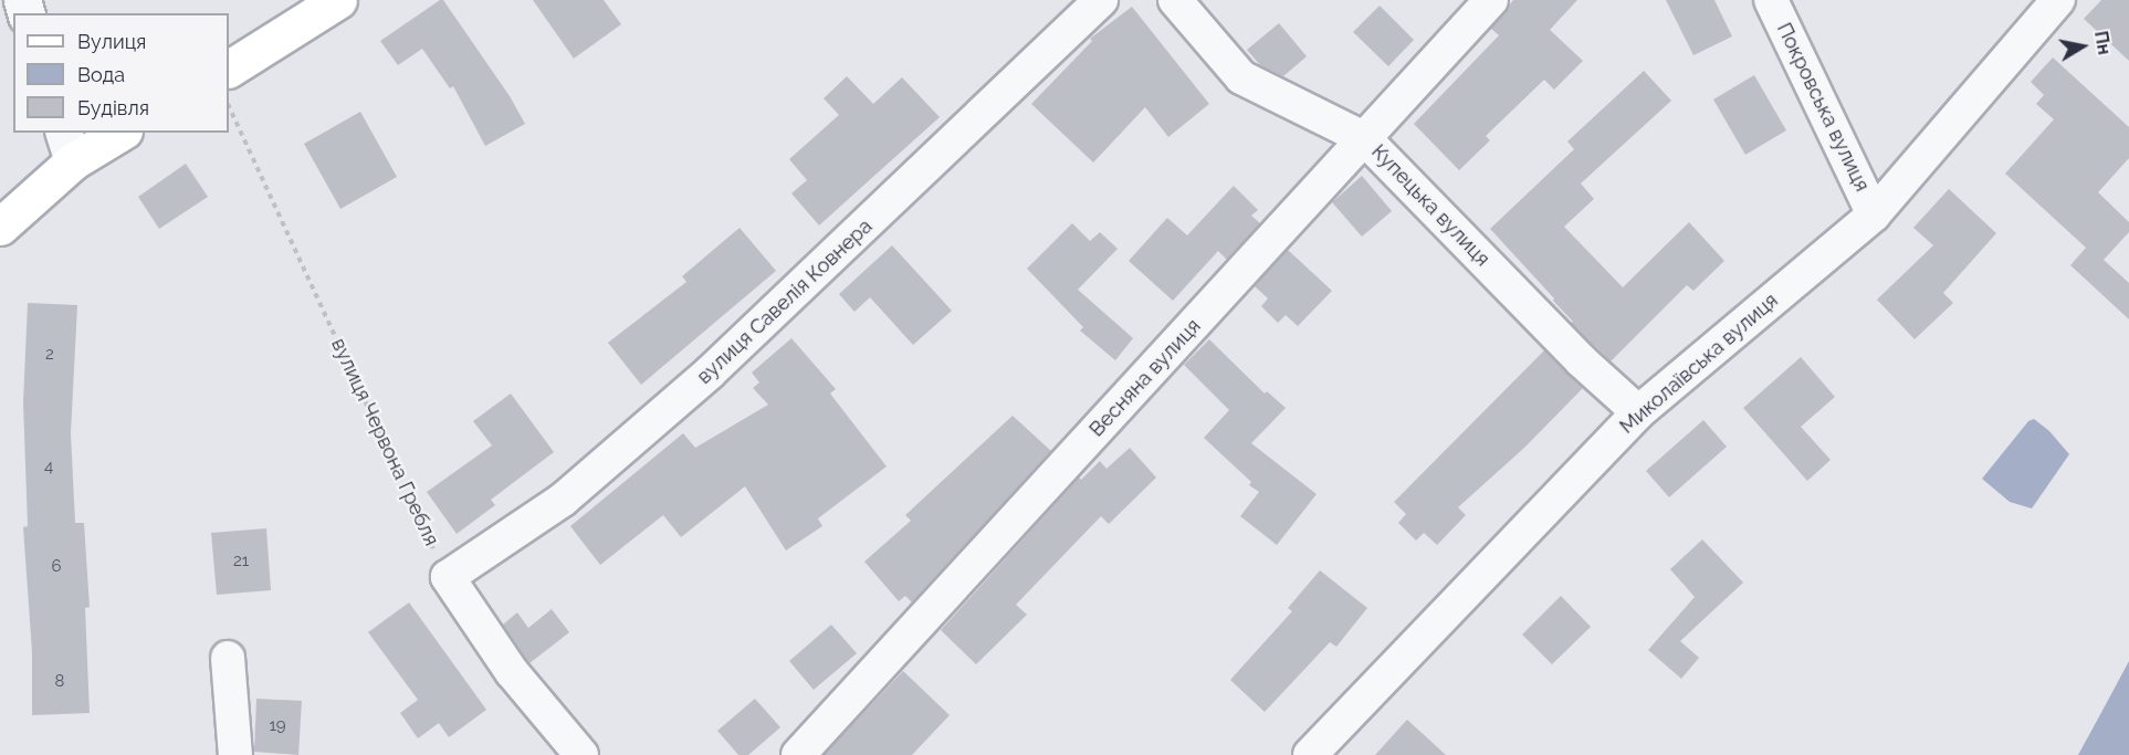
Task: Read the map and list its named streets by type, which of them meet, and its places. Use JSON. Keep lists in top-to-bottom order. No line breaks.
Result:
{"streets":{"street":["Покровська вулиця","Купецька вулиця","вулиця Савелія Ковнера","Миколаївська вулиця","Весняна вулиця"],"path":["вулиця Червона Гребля"]},"crossings":[["Покровська вулиця","Миколаївська вулиця"],["Купецька вулиця","Миколаївська вулиця"],["Купецька вулиця","Весняна вулиця"],["вулиця Савелія Ковнера","вулиця Червона Гребля"]],"house_numbers":["2","4","21","6","8","19"],"legend":["Вулиця","Вода","Будівля"],"north":"right"}
